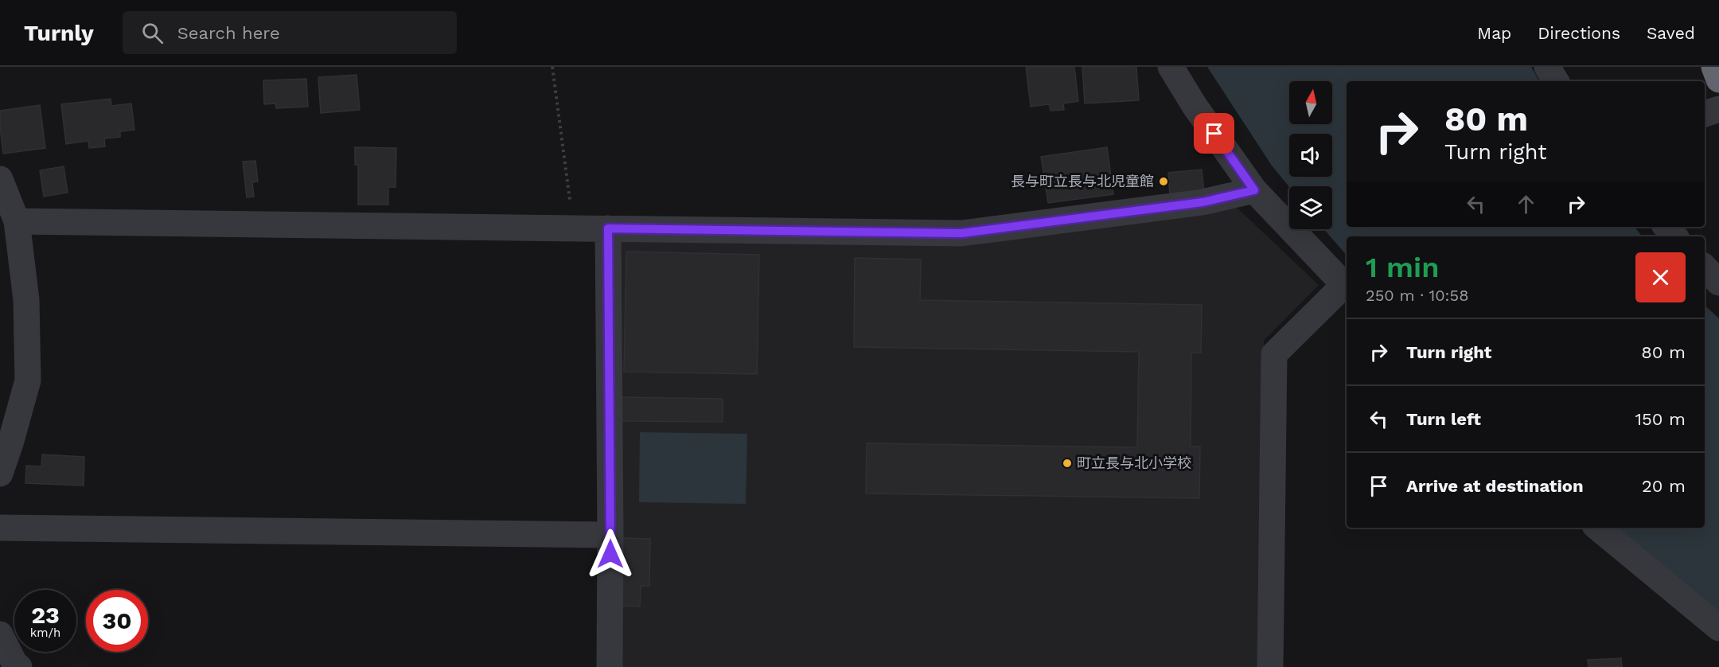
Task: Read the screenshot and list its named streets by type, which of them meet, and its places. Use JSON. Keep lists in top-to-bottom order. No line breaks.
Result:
{"places":["長与町立長与北児童館","町立長与北小学校"],"north":"top","page":{"header":"Turnly","search":"Search here","nav":["Map","Directions","Saved"],"turn":["80 m","Turn right"],"heading":["1 min","250 m · 10:58"],"list":[{"name":"Turn right","value":"80 m"},{"name":"Turn left","value":"150 m"},{"name":"Arrive at destination","value":"20 m"}],"speed":"23 km/h","limit":"30"}}
